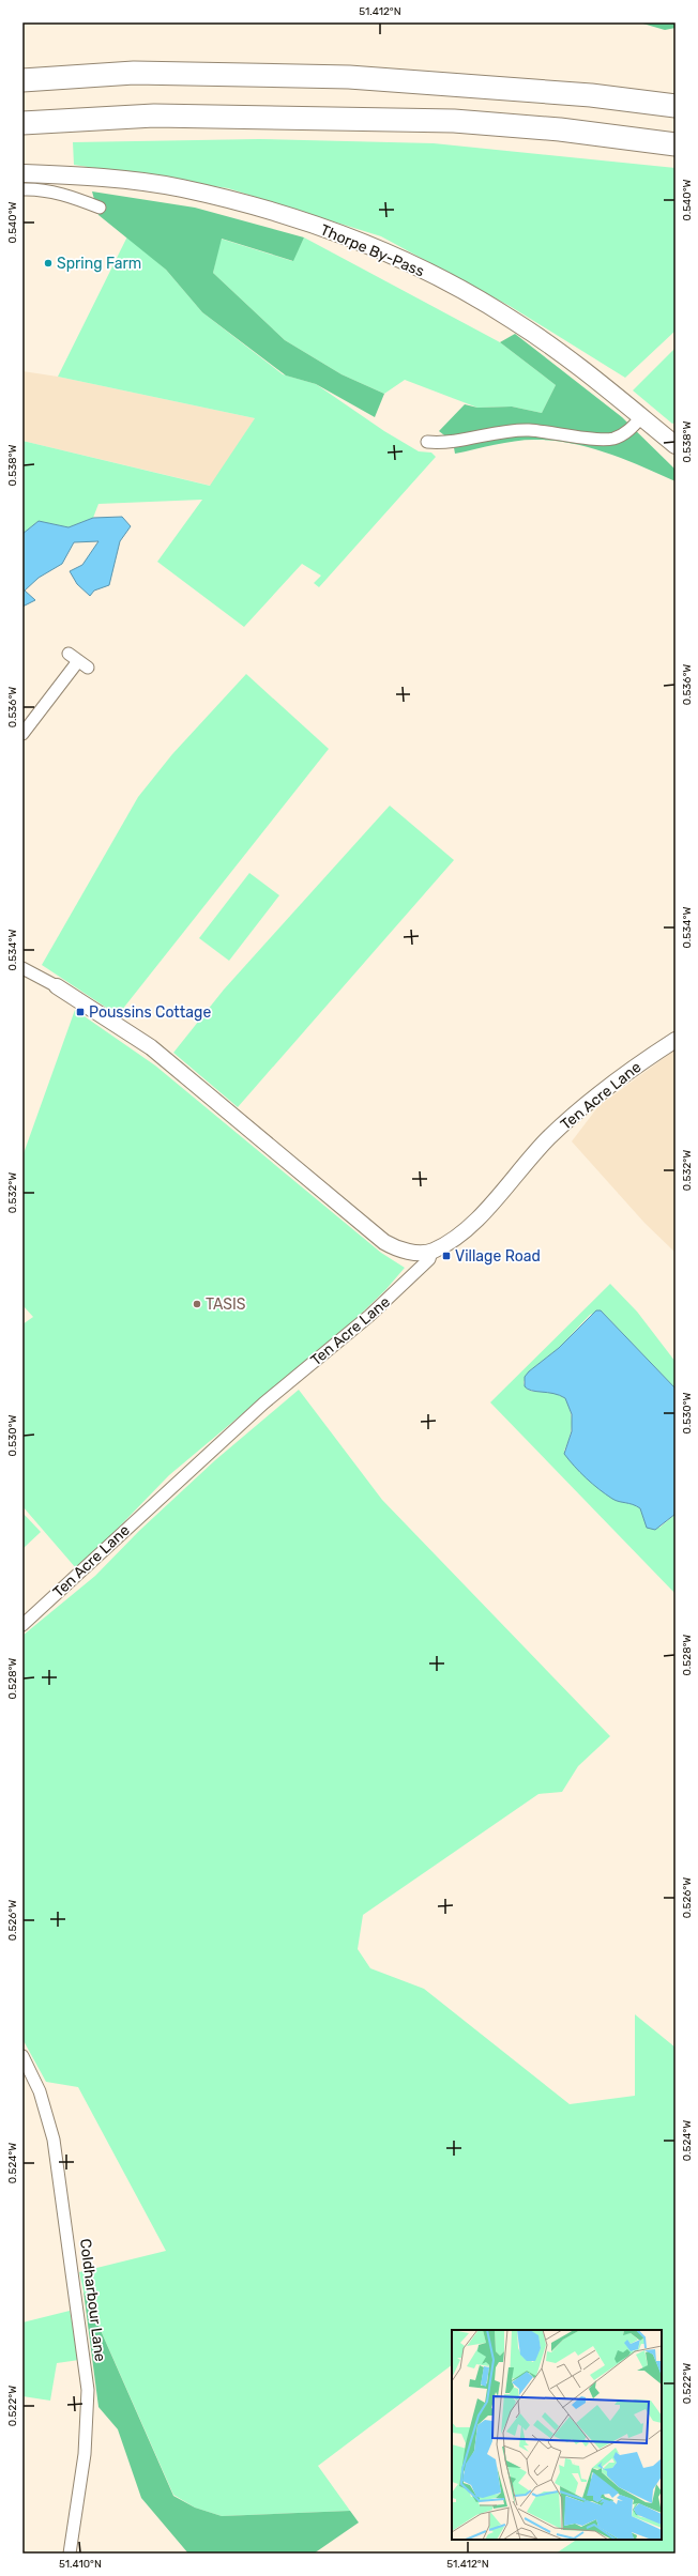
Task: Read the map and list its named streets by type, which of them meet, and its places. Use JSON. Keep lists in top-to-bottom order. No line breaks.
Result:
{"streets":{"main road":["Thorpe By-Pass"],"street":["Ten Acre Lane","Coldharbour Lane"]},"places":{"other":["Spring Farm","TASIS"],"transit":["Poussins Cottage","Village Road"]},"coordinates":["51.412°N","0.540°W","0.538°W","0.536°W","0.534°W","0.532°W","0.530°W","0.528°W","0.526°W","0.524°W","0.522°W","51.410°N"]}
